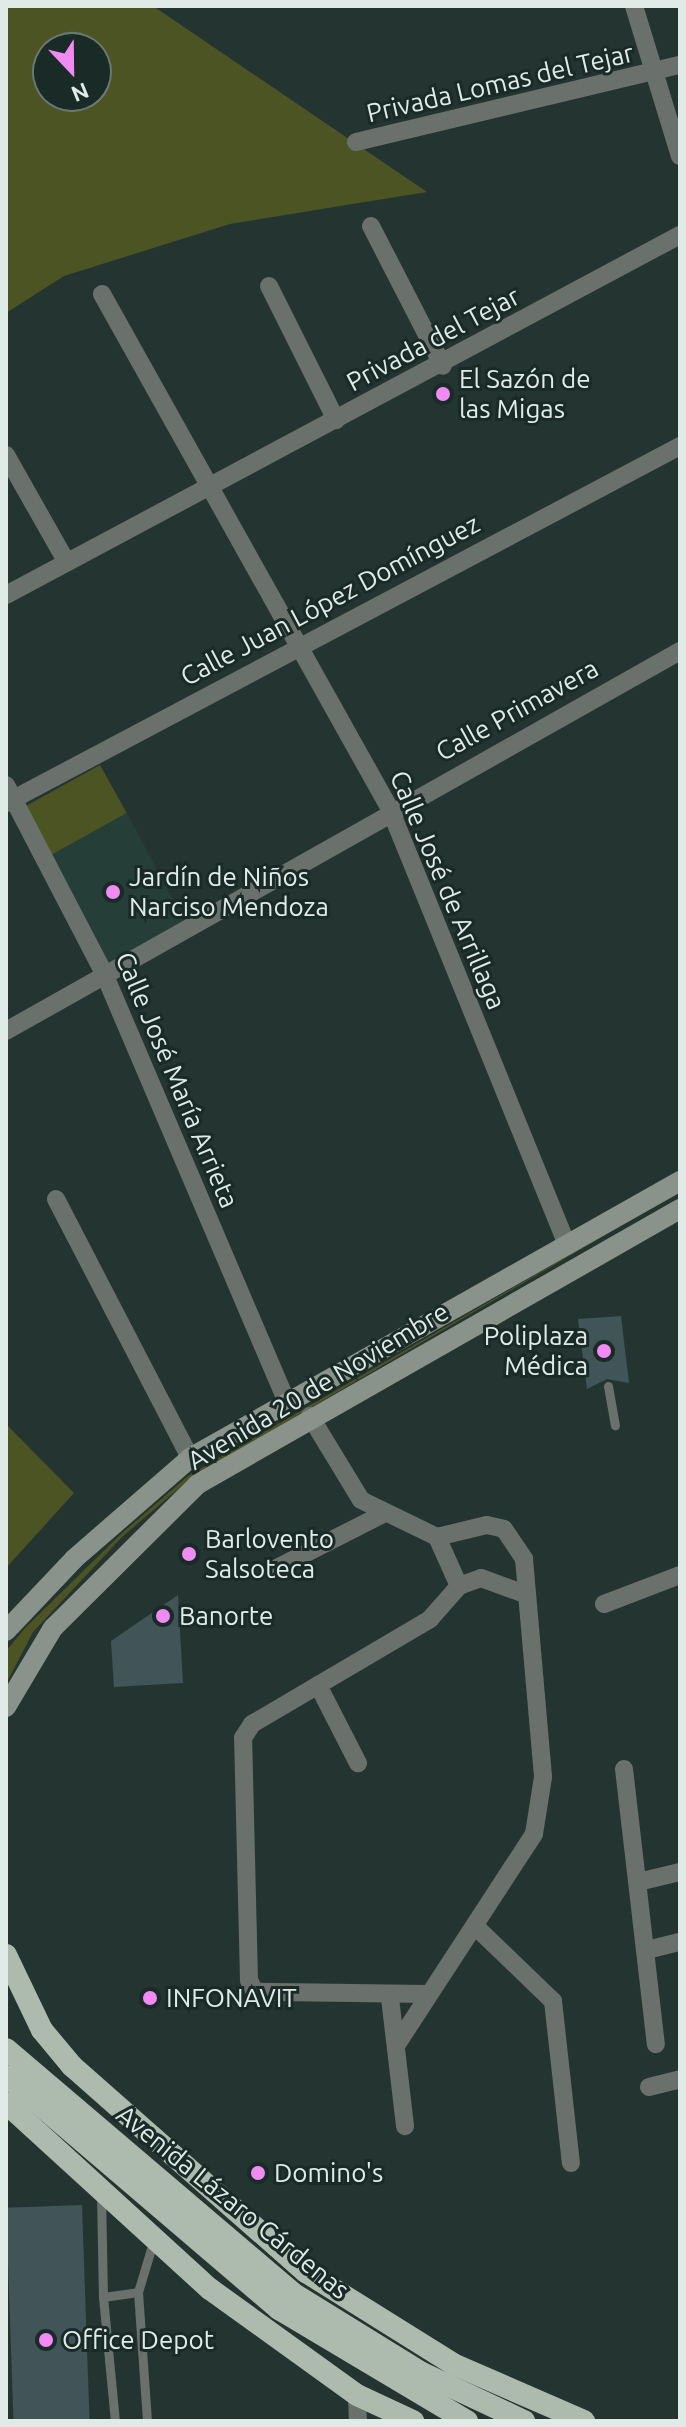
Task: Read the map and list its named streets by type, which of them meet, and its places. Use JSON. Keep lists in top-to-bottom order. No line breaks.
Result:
{"streets":{"highway":["Avenida Lázaro Cárdenas"],"main road":["Avenida 20 de Noviembre"],"street":["Privada Lomas del Tejar","Privada del Tejar","Calle Juan López Domínguez","Calle Primavera","Calle José de Arrillaga","Calle José María Arrieta"]},"crossings":[["Privada del Tejar","Calle José de Arrillaga"],["Calle Juan López Domínguez","Calle José de Arrillaga"],["Calle Juan López Domínguez","Calle José María Arrieta"],["Calle Primavera","Calle José de Arrillaga"],["Calle Primavera","Calle José María Arrieta"],["Calle José de Arrillaga","Avenida 20 de Noviembre"],["Calle José María Arrieta","Avenida 20 de Noviembre"]],"places":["El Sazón de las Migas","Jardín de Niños Narciso Mendoza","Poliplaza Médica","Barlovento Salsoteca","Banorte","INFONAVIT","Domino's","Office Depot"],"north":"bottom"}
